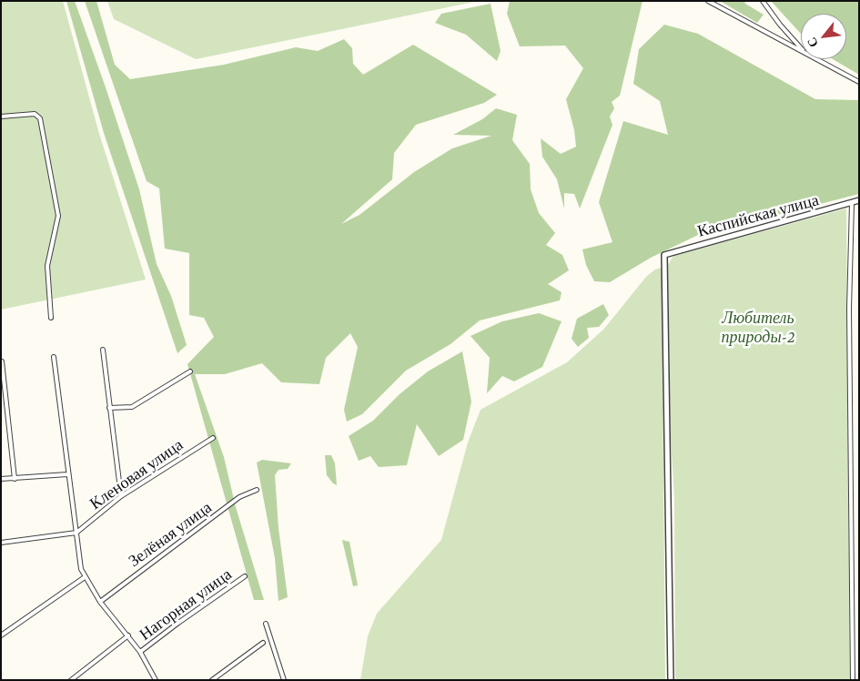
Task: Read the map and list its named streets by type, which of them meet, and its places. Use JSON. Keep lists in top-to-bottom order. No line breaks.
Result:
{"streets":{"street":["Каспийская улица","Кленовая улица","Зелёная улица","Нагорная улица"]},"parks":["Любитель природы-2"],"north":"bottom left"}
